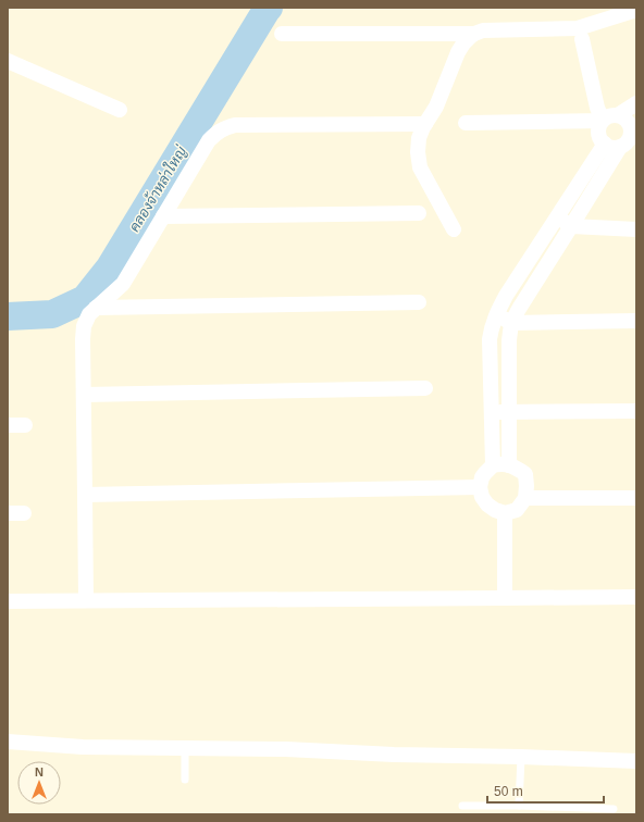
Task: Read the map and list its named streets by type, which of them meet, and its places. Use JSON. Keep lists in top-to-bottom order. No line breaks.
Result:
{"water":["คลองจ้าหล่าใหญ่"],"scale_bar":"50 m","north":"top"}
